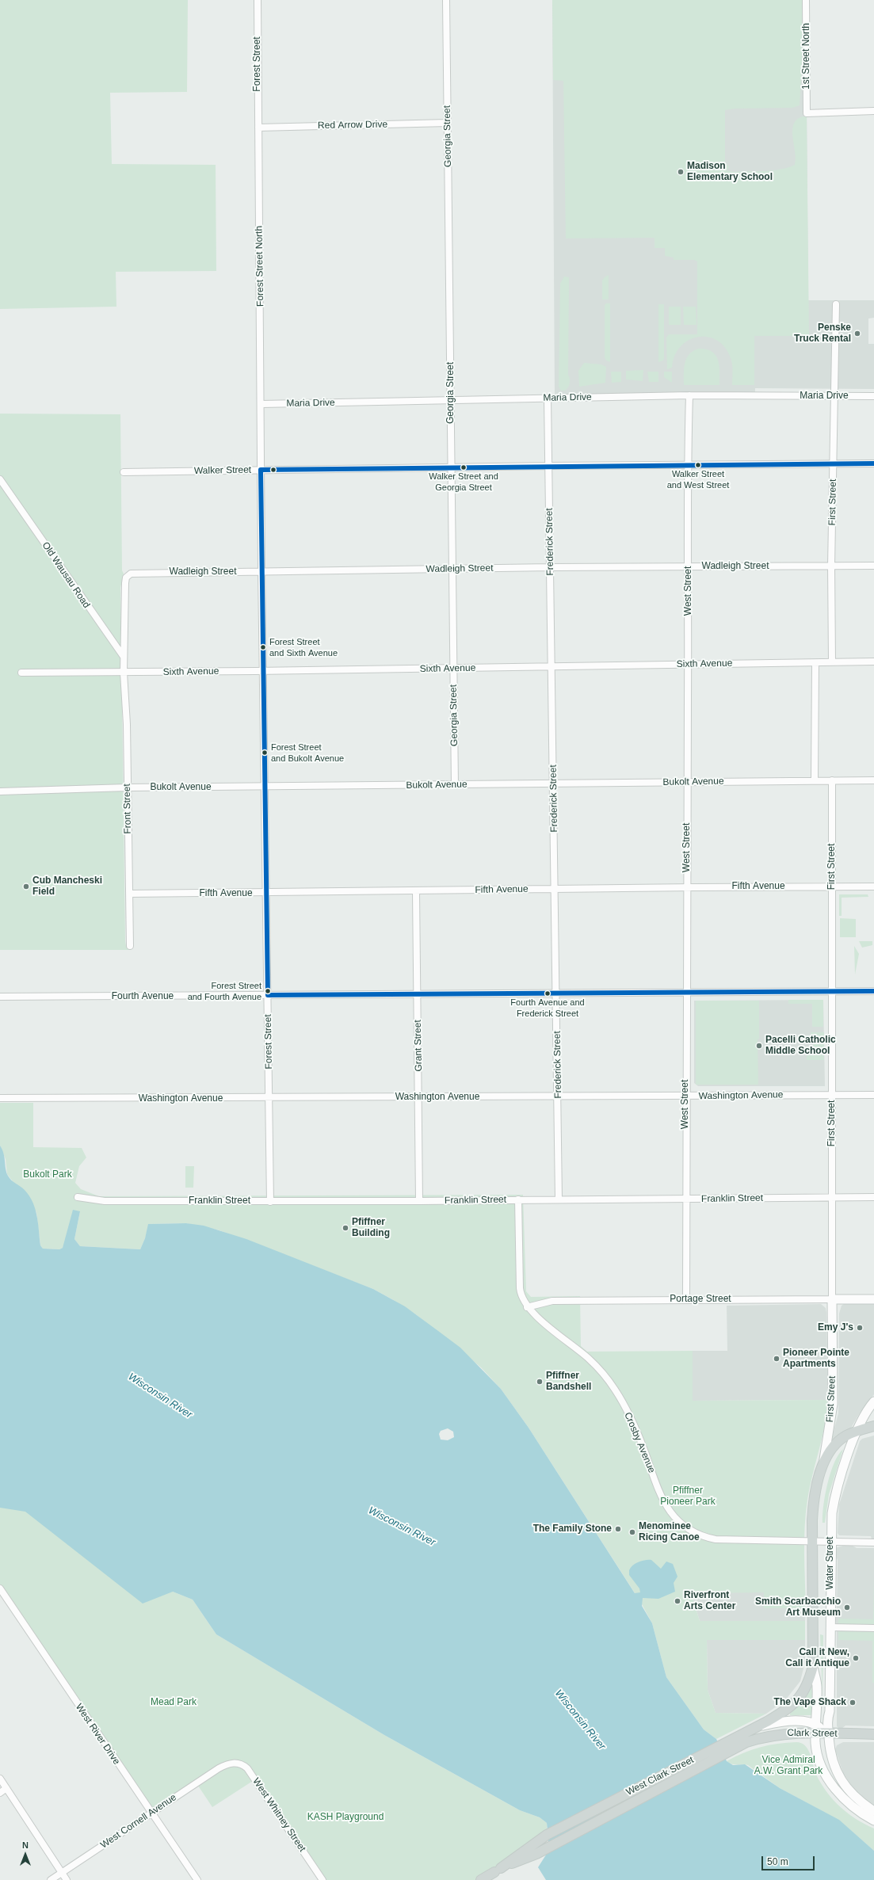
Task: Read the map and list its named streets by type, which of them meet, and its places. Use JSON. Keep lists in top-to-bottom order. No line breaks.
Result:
{"streets":{"main road":["Water Street","Clark Street","West Clark Street"],"street":["1st Street North","Forest Street","Red Arrow Drive","Georgia Street","Forest Street North","Maria Drive","Walker Street","First Street","Frederick Street","Wadleigh Street","Old Wausau Road","West Street","Sixth Avenue","Bukolt Avenue","Front Street","Fifth Avenue","Fourth Avenue","Grant Street","Washington Avenue","Franklin Street","Portage Street","Crosby Avenue","West River Drive","West Whitney Street","West Cornell Avenue"]},"crossings":[["Forest Street","Red Arrow Drive"],["Forest Street","Forest Street North"],["Forest Street","Bukolt Avenue"],["Forest Street","Fifth Avenue"],["Forest Street","Fourth Avenue"],["Forest Street","Washington Avenue"],["Forest Street","Franklin Street"],["Red Arrow Drive","Georgia Street"],["Red Arrow Drive","Forest Street North"],["Georgia Street","Maria Drive"],["Georgia Street","Walker Street"],["Georgia Street","Wadleigh Street"],["Georgia Street","Sixth Avenue"],["Georgia Street","Bukolt Avenue"],["Forest Street North","Maria Drive"],["Maria Drive","First Street"],["Maria Drive","Frederick Street"],["Maria Drive","West Street"],["Walker Street","First Street"],["Walker Street","Frederick Street"],["Walker Street","West Street"],["First Street","Wadleigh Street"],["First Street","Sixth Avenue"],["First Street","Bukolt Avenue"],["First Street","Fifth Avenue"],["First Street","Fourth Avenue"],["First Street","Washington Avenue"],["First Street","Franklin Street"],["First Street","Portage Street"],["First Street","Water Street"],["Frederick Street","Wadleigh Street"],["Frederick Street","Sixth Avenue"],["Frederick Street","Bukolt Avenue"],["Frederick Street","Fifth Avenue"],["Frederick Street","Fourth Avenue"],["Frederick Street","Washington Avenue"],["Frederick Street","Franklin Street"],["Wadleigh Street","Old Wausau Road"],["Wadleigh Street","West Street"],["West Street","Sixth Avenue"],["West Street","Bukolt Avenue"],["West Street","Fifth Avenue"],["West Street","Fourth Avenue"],["West Street","Washington Avenue"],["West Street","Franklin Street"],["West Street","Portage Street"],["Sixth Avenue","Front Street"],["Bukolt Avenue","Front Street"],["Front Street","Fifth Avenue"],["Fifth Avenue","Grant Street"],["Fourth Avenue","Grant Street"],["Grant Street","Washington Avenue"],["Grant Street","Franklin Street"],["Franklin Street","Crosby Avenue"],["Portage Street","Crosby Avenue"],["Crosby Avenue","Water Street"],["Water Street","Clark Street"],["Water Street","West Clark Street"],["Clark Street","West Clark Street"],["West River Drive","West Cornell Avenue"],["West Whitney Street","West Cornell Avenue"]],"water":["Wisconsin River"],"parks":["Bukolt Park","Pfiffner Pioneer Park","Mead Park","Vice Admiral A.W. Grant Park","KASH Playground"],"places":["Madison Elementary School","Penske Truck Rental","Walker Street and West Street","Walker Street and Georgia Street","Forest Street and Sixth Avenue","Forest Street and Bukolt Avenue","Cub Mancheski Field","Forest Street and Fourth Avenue","Fourth Avenue and Frederick Street","Pacelli Catholic Middle School","Pfiffner Building","Emy J's","Pioneer Pointe Apartments","Pfiffner Bandshell","The Family Stone","Menominee Ricing Canoe","Riverfront Arts Center","Smith Scarbacchio Art Museum","Call it New, Call it Antique","The Vape Shack"],"scale_bar":"50 m","north":"top"}
